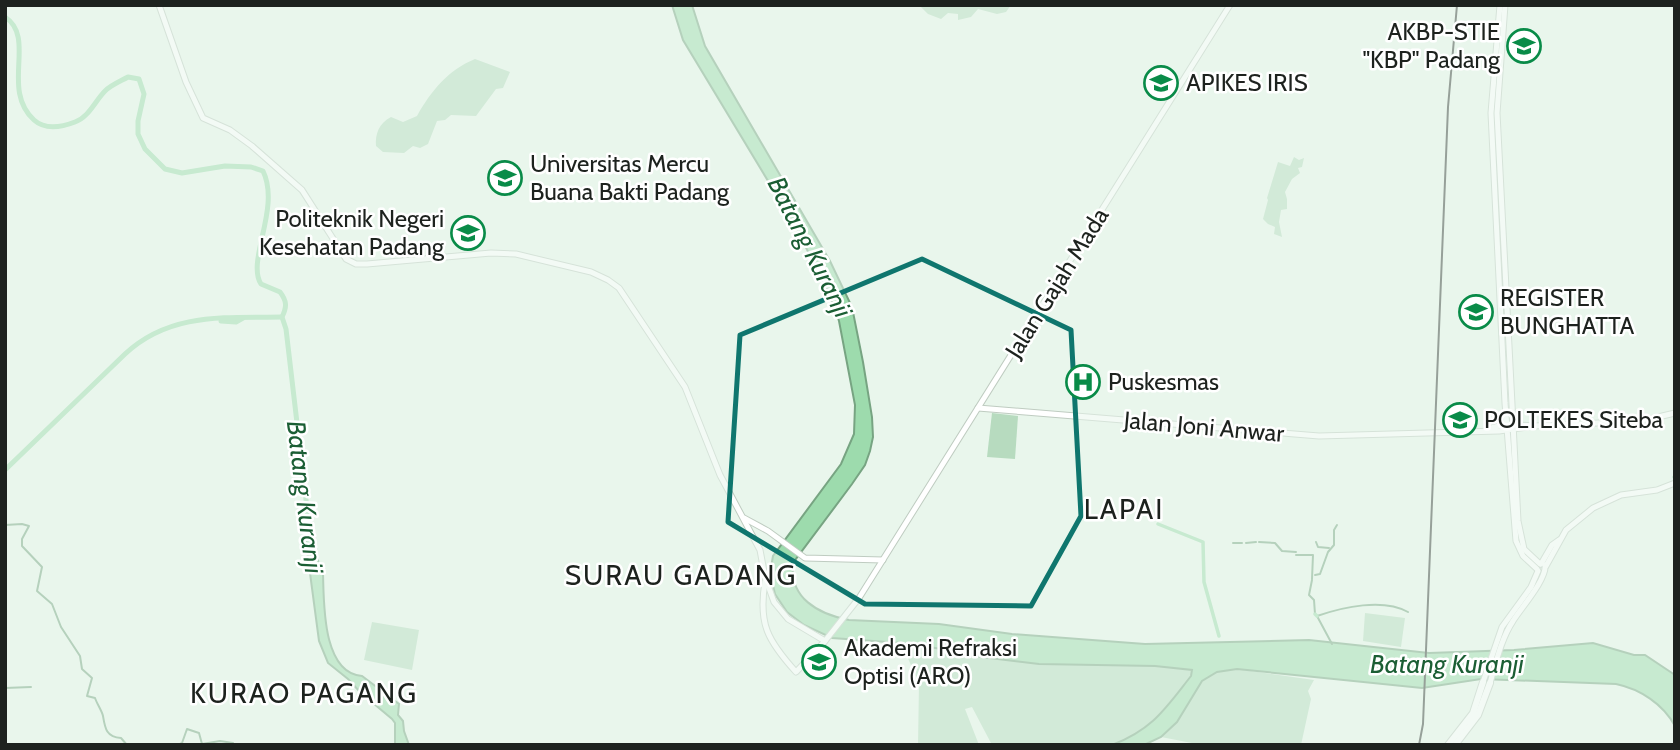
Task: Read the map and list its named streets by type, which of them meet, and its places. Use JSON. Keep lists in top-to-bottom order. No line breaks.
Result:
{"streets":{"main road":["Jalan Gajah Mada","Jalan Joni Anwar"]},"crossings":[["Jalan Gajah Mada","Jalan Joni Anwar"]],"districts":["LAPAI","SURAU GADANG","KURAO PAGANG"],"water":["Batang Kuranji"],"places":{"school or university":["AKBP-STIE \"KBP\" Padang","APIKES IRIS","Universitas Mercu Buana Bakti Padang","Politeknik Negeri Kesehatan Padang","REGISTER BUNGHATTA","POLTEKES Siteba","Akademi Refraksi Optisi (ARO)"],"hospital":["Puskesmas"]}}
